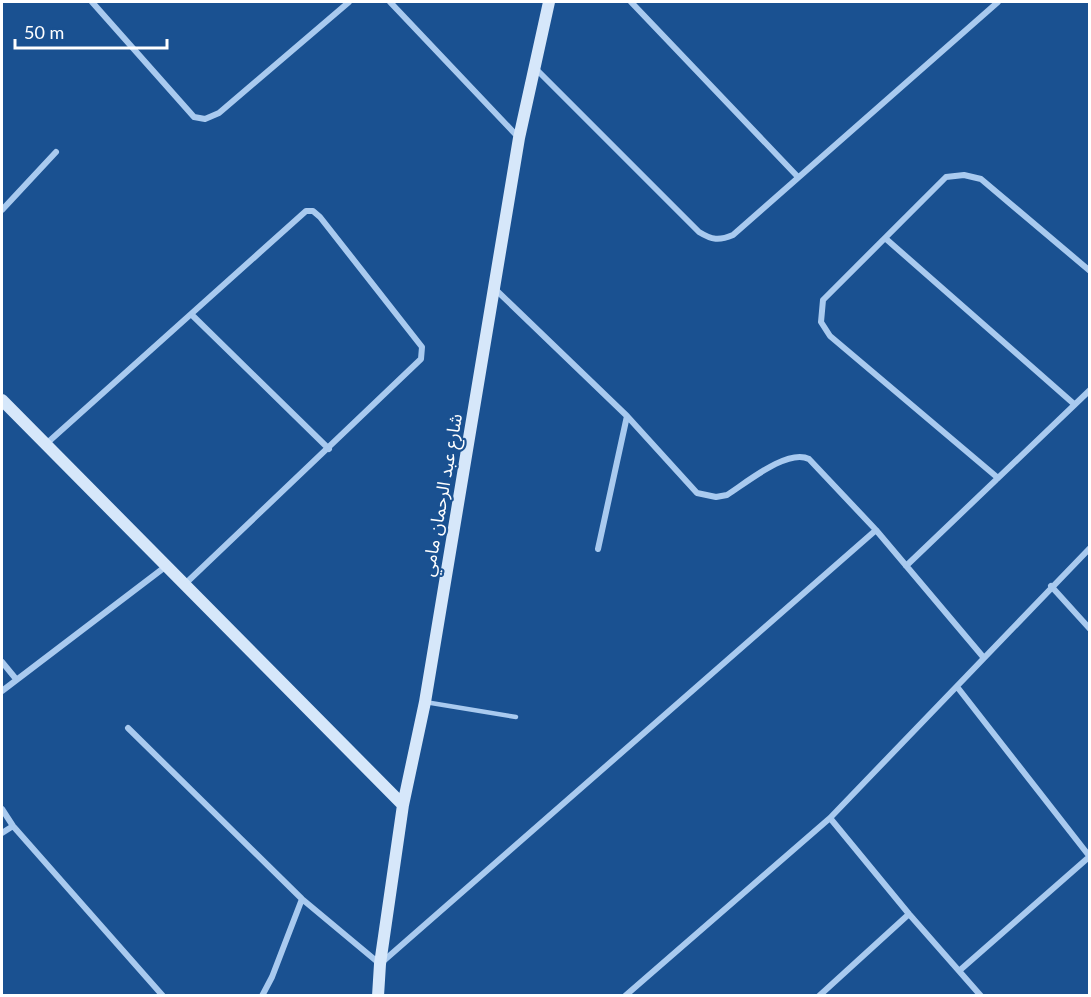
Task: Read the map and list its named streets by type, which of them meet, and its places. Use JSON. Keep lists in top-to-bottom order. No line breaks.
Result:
{"streets":{"street":["شارع عبد الرحمان مامي"]},"scale_bar":"50 m"}
